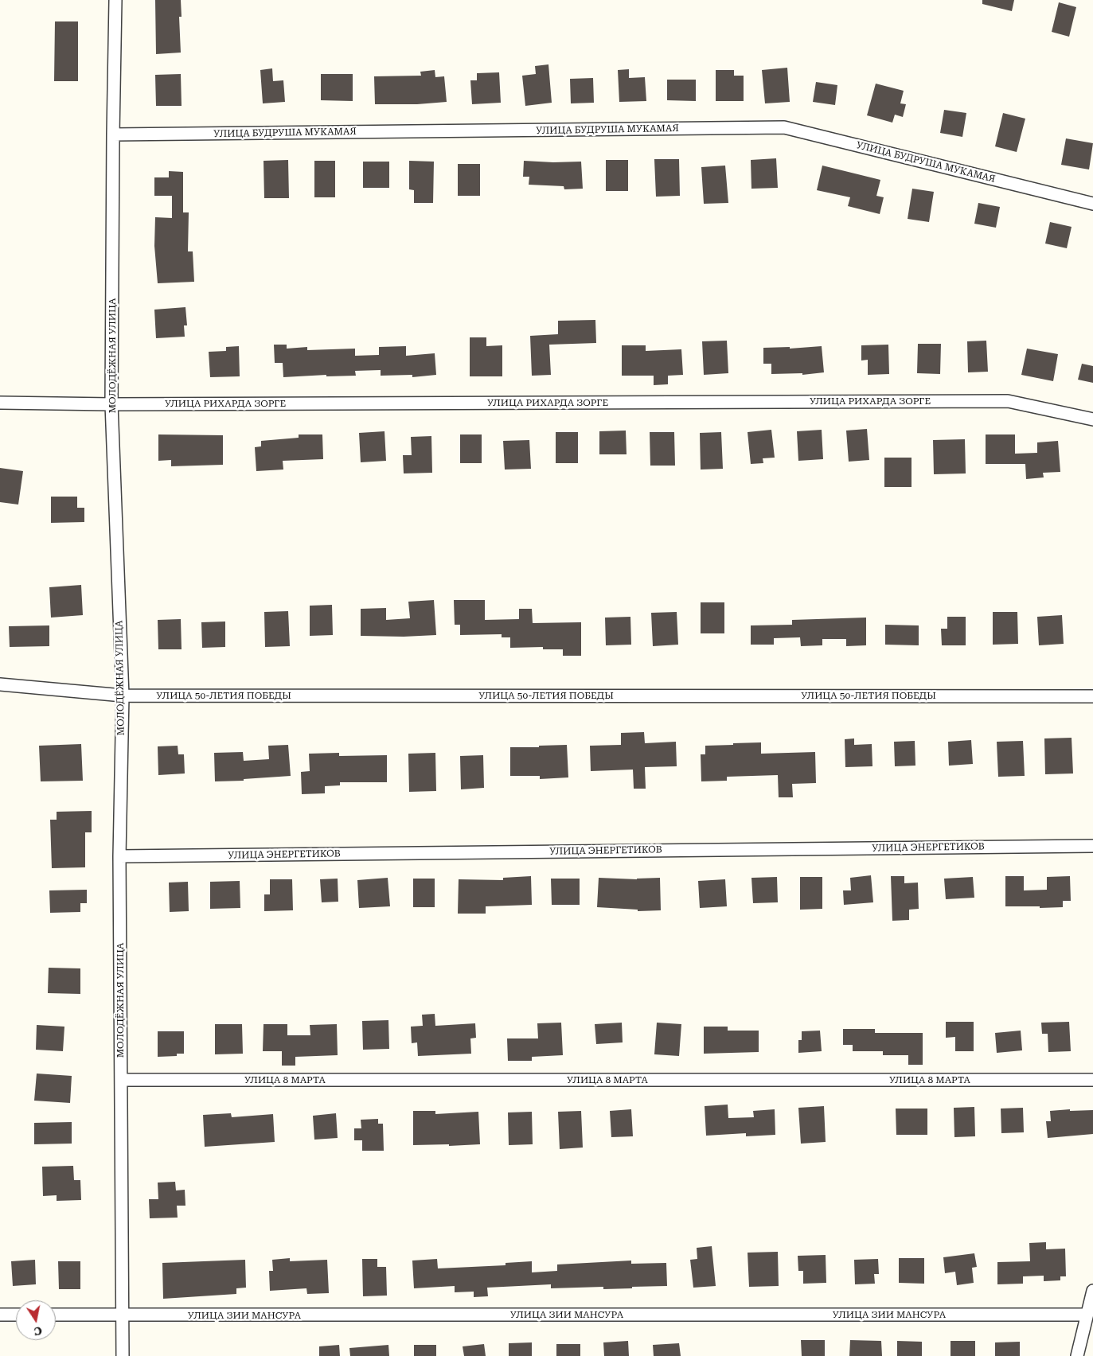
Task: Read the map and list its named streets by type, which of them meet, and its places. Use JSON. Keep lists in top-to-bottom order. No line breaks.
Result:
{"streets":{"street":["УЛИЦА БУДРУША МУКАМАЯ","МОЛОДЁЖНАЯ УЛИЦА","УЛИЦА РИХАРДА ЗОРГЕ","УЛИЦА 50-ЛЕТИЯ ПОБЕДЫ","УЛИЦА ЭНЕРГЕТИКОВ","УЛИЦА 8 МАРТА","УЛИЦА ЗИИ МАНСУРА"]},"crossings":[["УЛИЦА БУДРУША МУКАМАЯ","МОЛОДЁЖНАЯ УЛИЦА"],["МОЛОДЁЖНАЯ УЛИЦА","УЛИЦА РИХАРДА ЗОРГЕ"],["МОЛОДЁЖНАЯ УЛИЦА","УЛИЦА 50-ЛЕТИЯ ПОБЕДЫ"],["МОЛОДЁЖНАЯ УЛИЦА","УЛИЦА ЭНЕРГЕТИКОВ"],["МОЛОДЁЖНАЯ УЛИЦА","УЛИЦА 8 МАРТА"],["МОЛОДЁЖНАЯ УЛИЦА","УЛИЦА ЗИИ МАНСУРА"]],"north":"bottom"}
